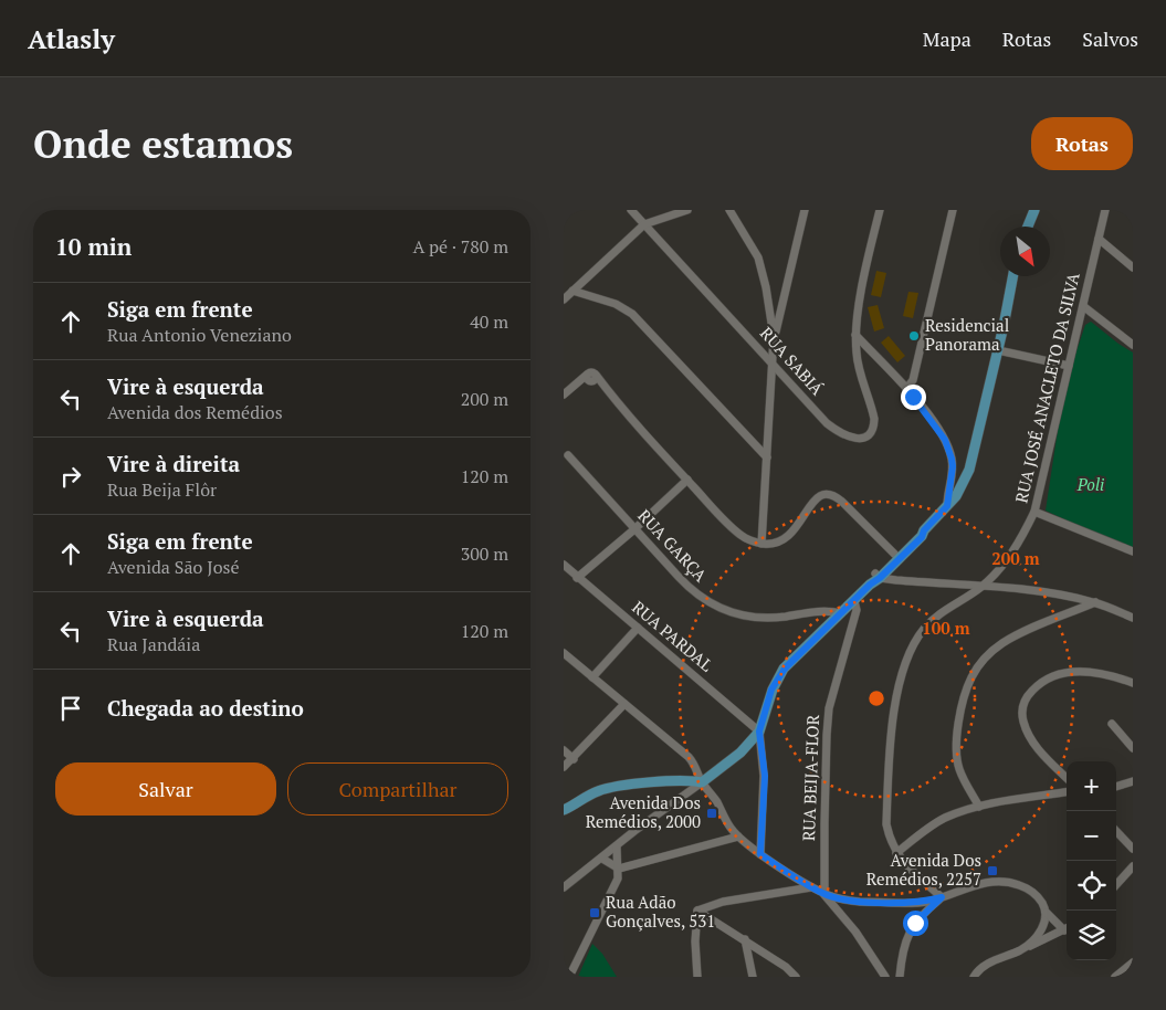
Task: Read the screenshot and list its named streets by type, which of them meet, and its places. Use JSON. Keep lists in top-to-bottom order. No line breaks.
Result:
{"streets":{"street":["RUA SABIÁ","RUA JOSÉ ANACLETO DA SILVA","RUA GARÇA","RUA PARDAL","RUA BEIJA-FLOR"]},"parks":["Poli"],"places":{"other":["Residencial Panorama"],"transit":["Avenida Dos Remédios, 2000","Avenida Dos Remédios, 2257","Rua Adão Gonçalves, 531"]},"north":"bottom right","page":{"header":"Atlasly","nav":["Mapa","Rotas","Salvos"],"buttons":["Rotas",["Salvar","Compartilhar"]],"title":"Onde estamos","heading":["10 min","A pé · 780 m"],"list":[["Siga em frente","Rua Antonio Veneziano","40 m"],["Vire à esquerda","Avenida dos Remédios","200 m"],["Vire à direita","Rua Beija Flôr","120 m"],["Siga em frente","Avenida São José","300 m"],["Vire à esquerda","Rua Jandáia","120 m"],"Chegada ao destino"],"map_buttons":["+","−"]},"rings":["200 m","100 m"]}
